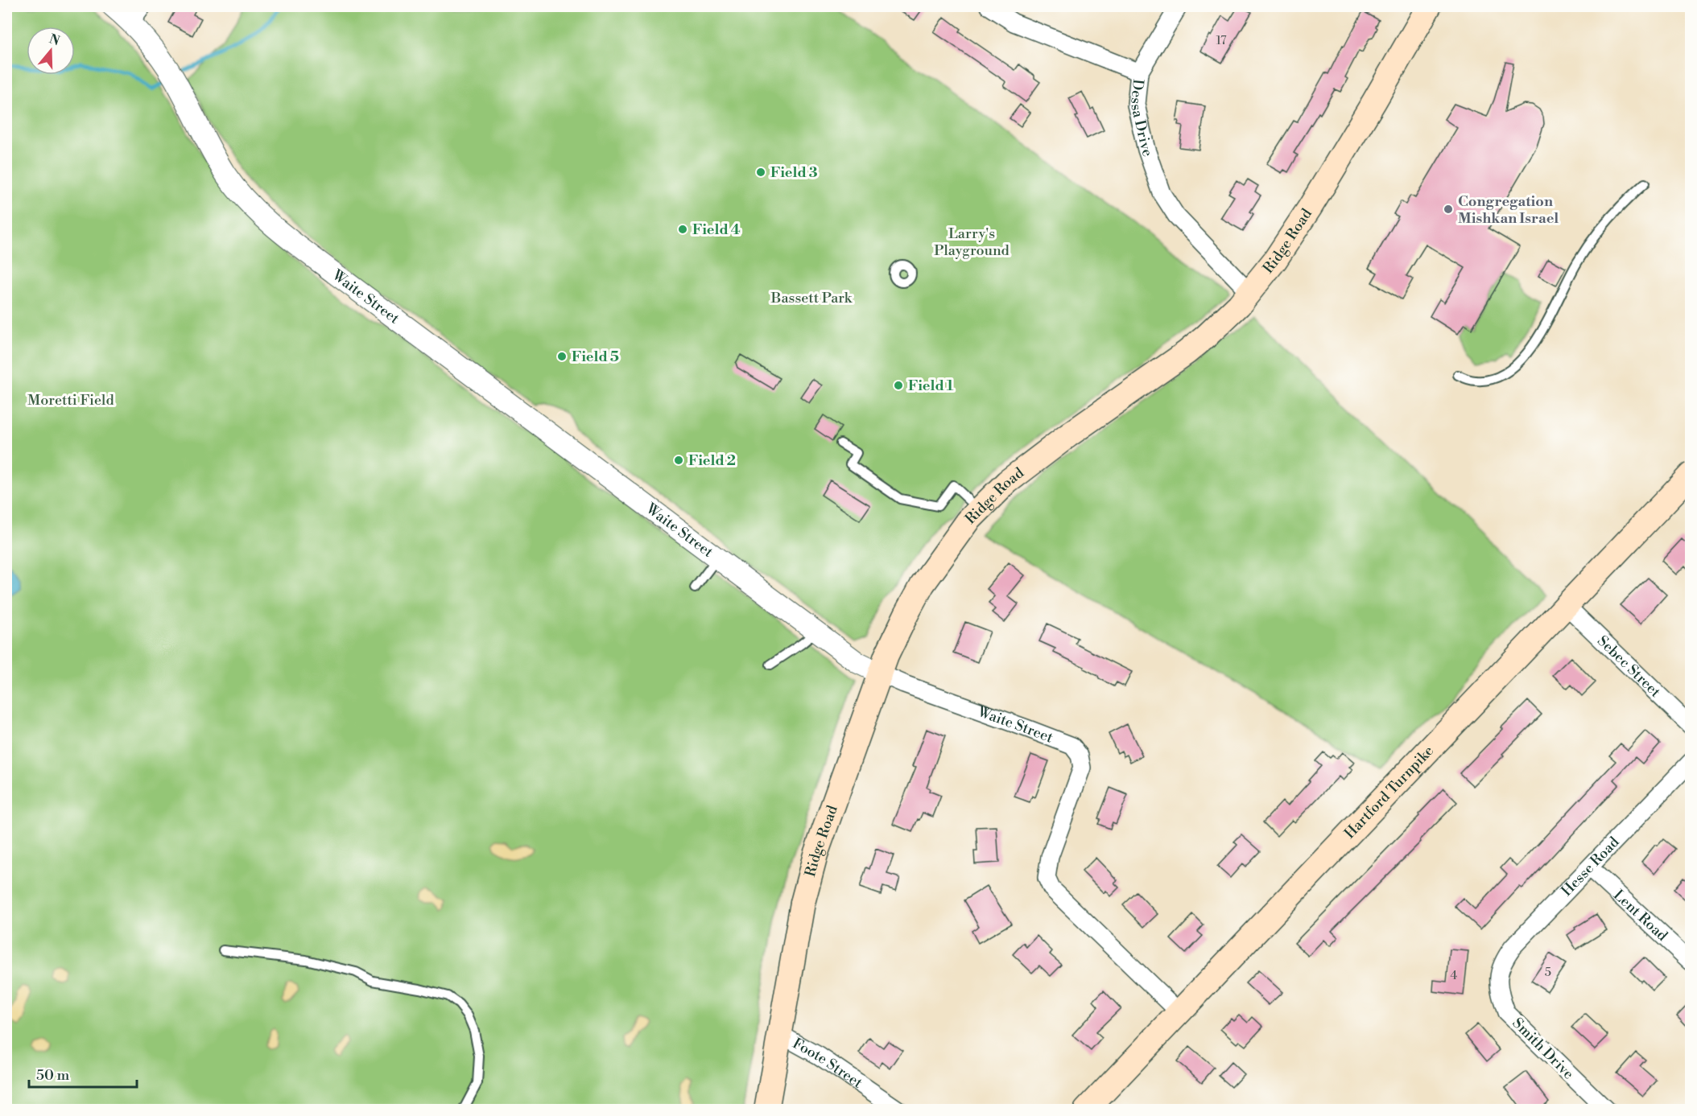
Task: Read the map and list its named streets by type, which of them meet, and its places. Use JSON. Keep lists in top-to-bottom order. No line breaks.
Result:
{"streets":{"main road":["Ridge Road","Hartford Turnpike"],"street":["Dessa Drive","Waite Street","Sebec Street","Hesse Road","Lent Road","Smith Drive","Foote Street"]},"crossings":[["Dessa Drive","Ridge Road"],["Ridge Road","Waite Street"],["Ridge Road","Foote Street"],["Waite Street","Hartford Turnpike"],["Sebec Street","Hartford Turnpike"],["Hesse Road","Lent Road"],["Hesse Road","Smith Drive"]],"parks":["Larry's Playground","Bassett Park","Moretti Field"],"places":["Field 3","Congregation Mishkan Israel","Field 4","Field 5","Field 1","Field 2"],"house_numbers":["17","5","4"],"scale_bar":"50 m","north":"top"}
